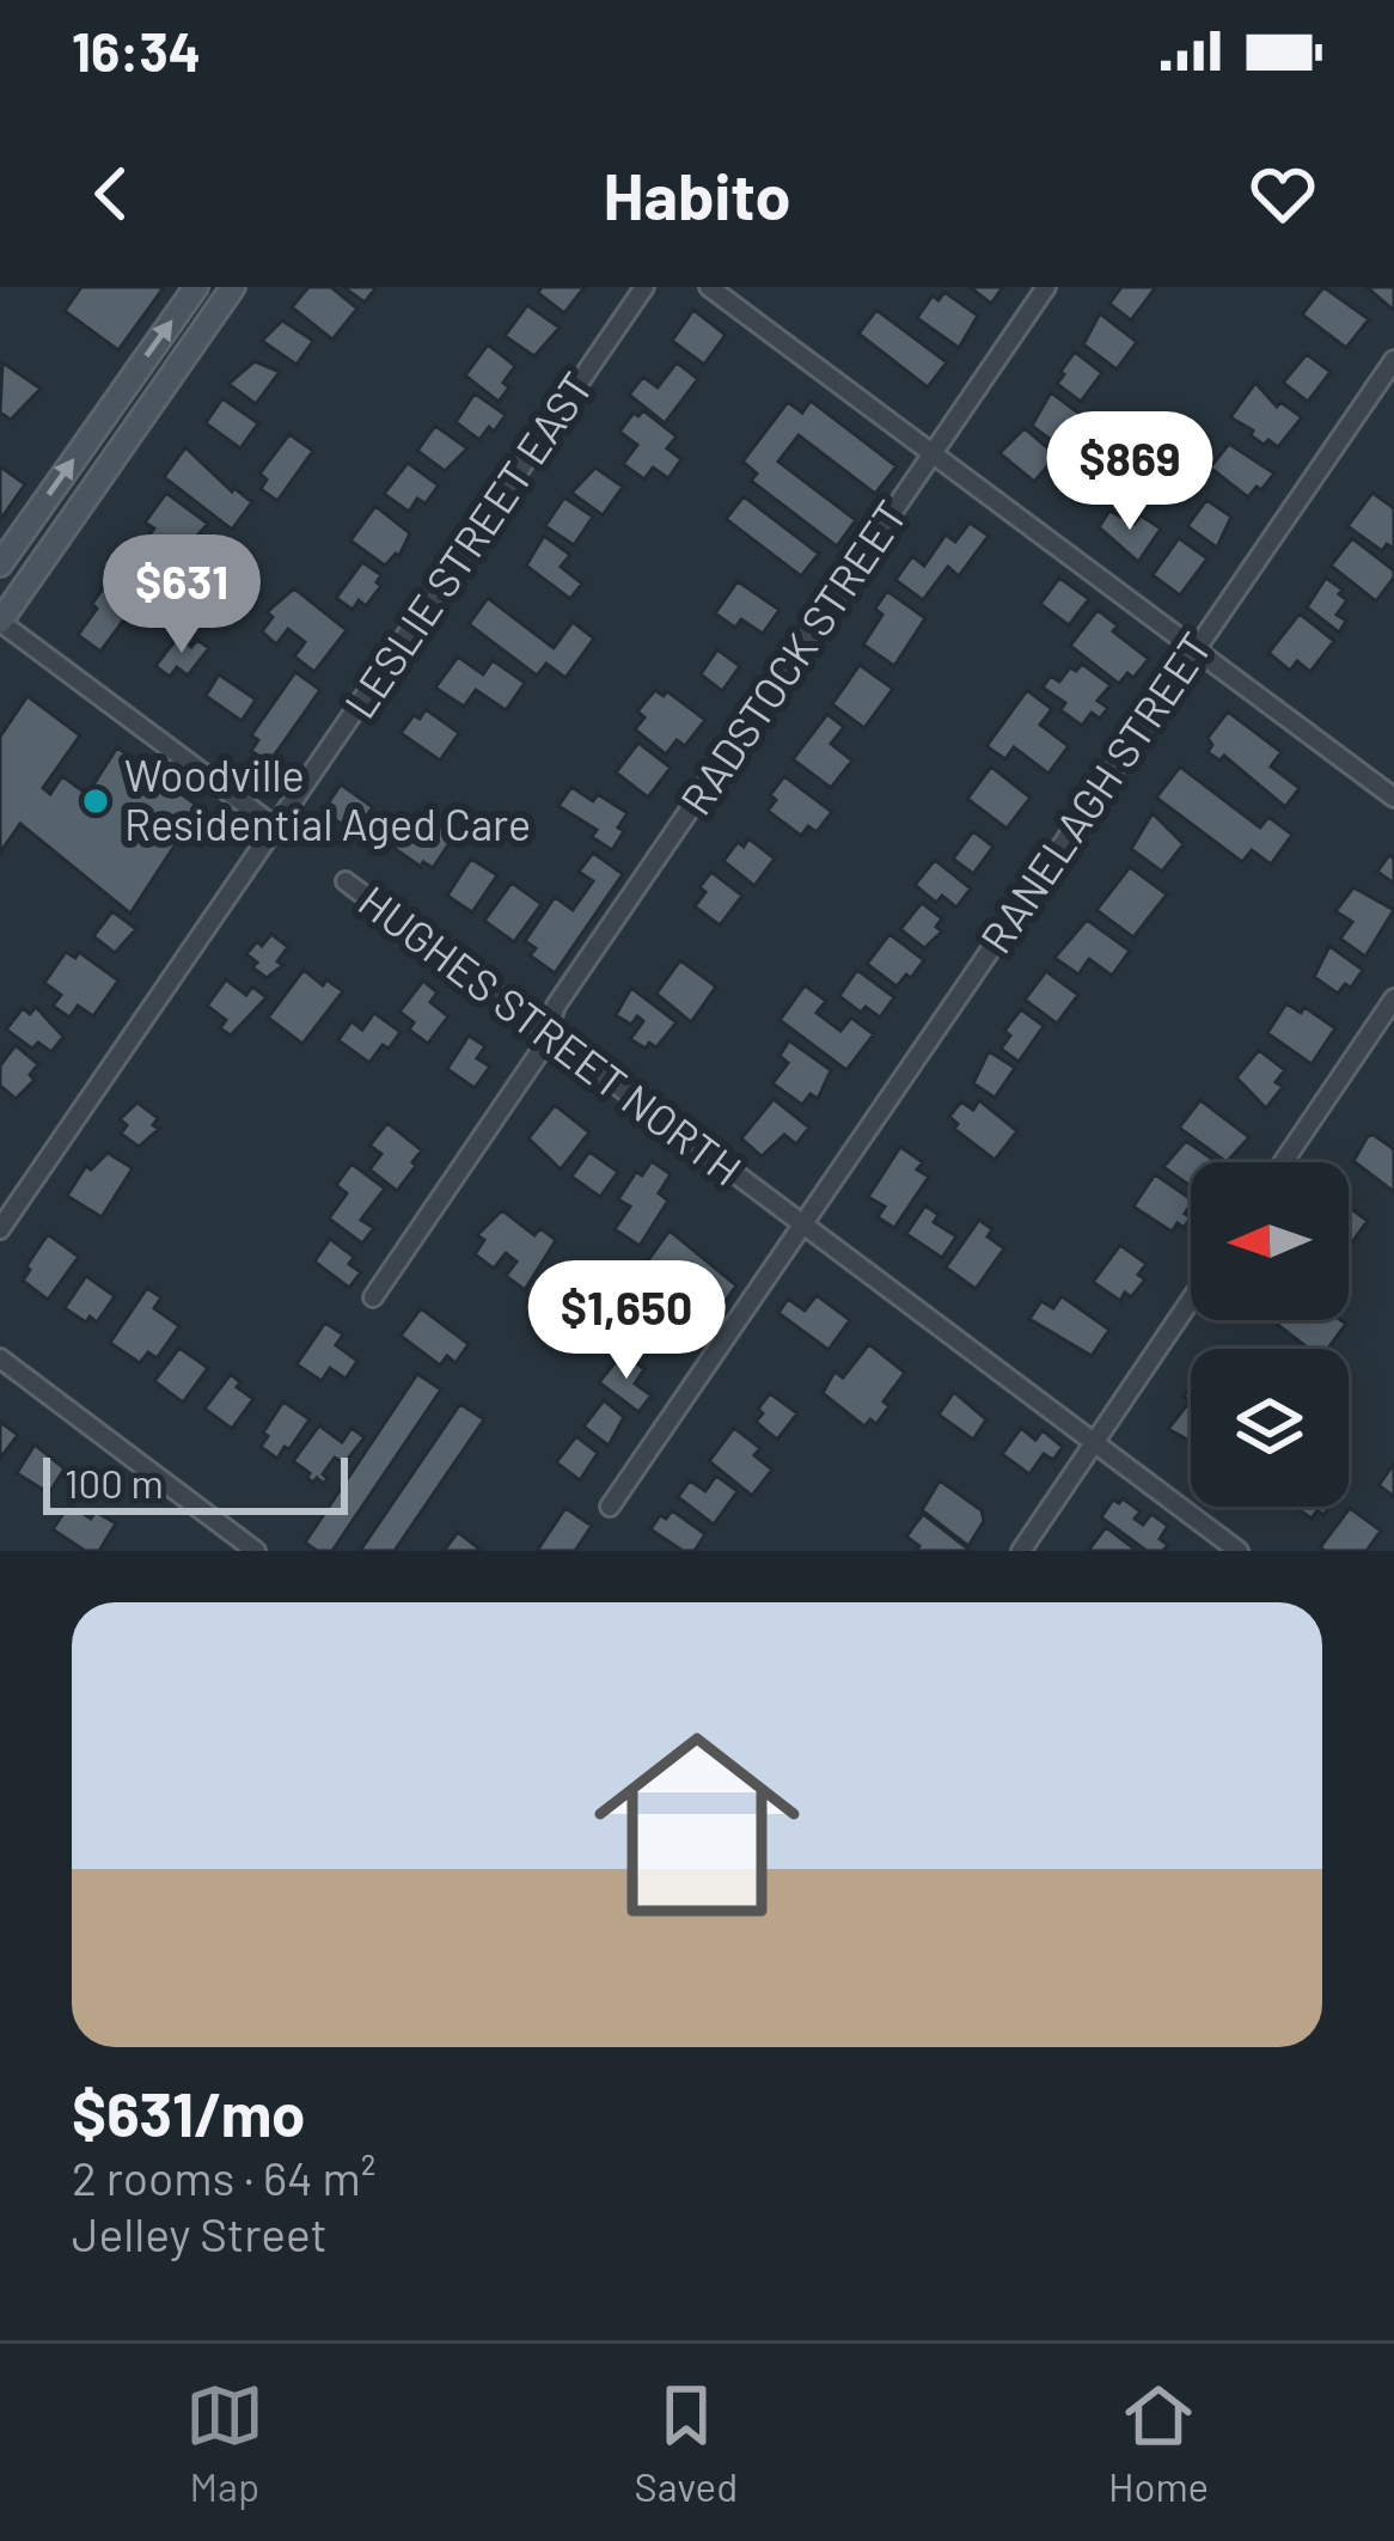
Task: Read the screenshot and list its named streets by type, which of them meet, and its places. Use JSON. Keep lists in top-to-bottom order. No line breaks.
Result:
{"streets":{"street":["LESLIE STREET EAST","RADSTOCK STREET","RANELAGH STREET","HUGHES STREET NORTH"]},"crossings":[["RADSTOCK STREET","HUGHES STREET NORTH"],["RANELAGH STREET","HUGHES STREET NORTH"]],"places":["Woodville Residential Aged Care"],"scale_bar":"100 m","north":"left","page":{"status":"16:34","header":"Habito","price":["$869","$631","$1,650"],"scale":"100 m","list":[{"name":"$631/mo","note":"2 rooms · 64 m² · Jelley Street"}],"tabs":["Map","Saved","Home"]}}
